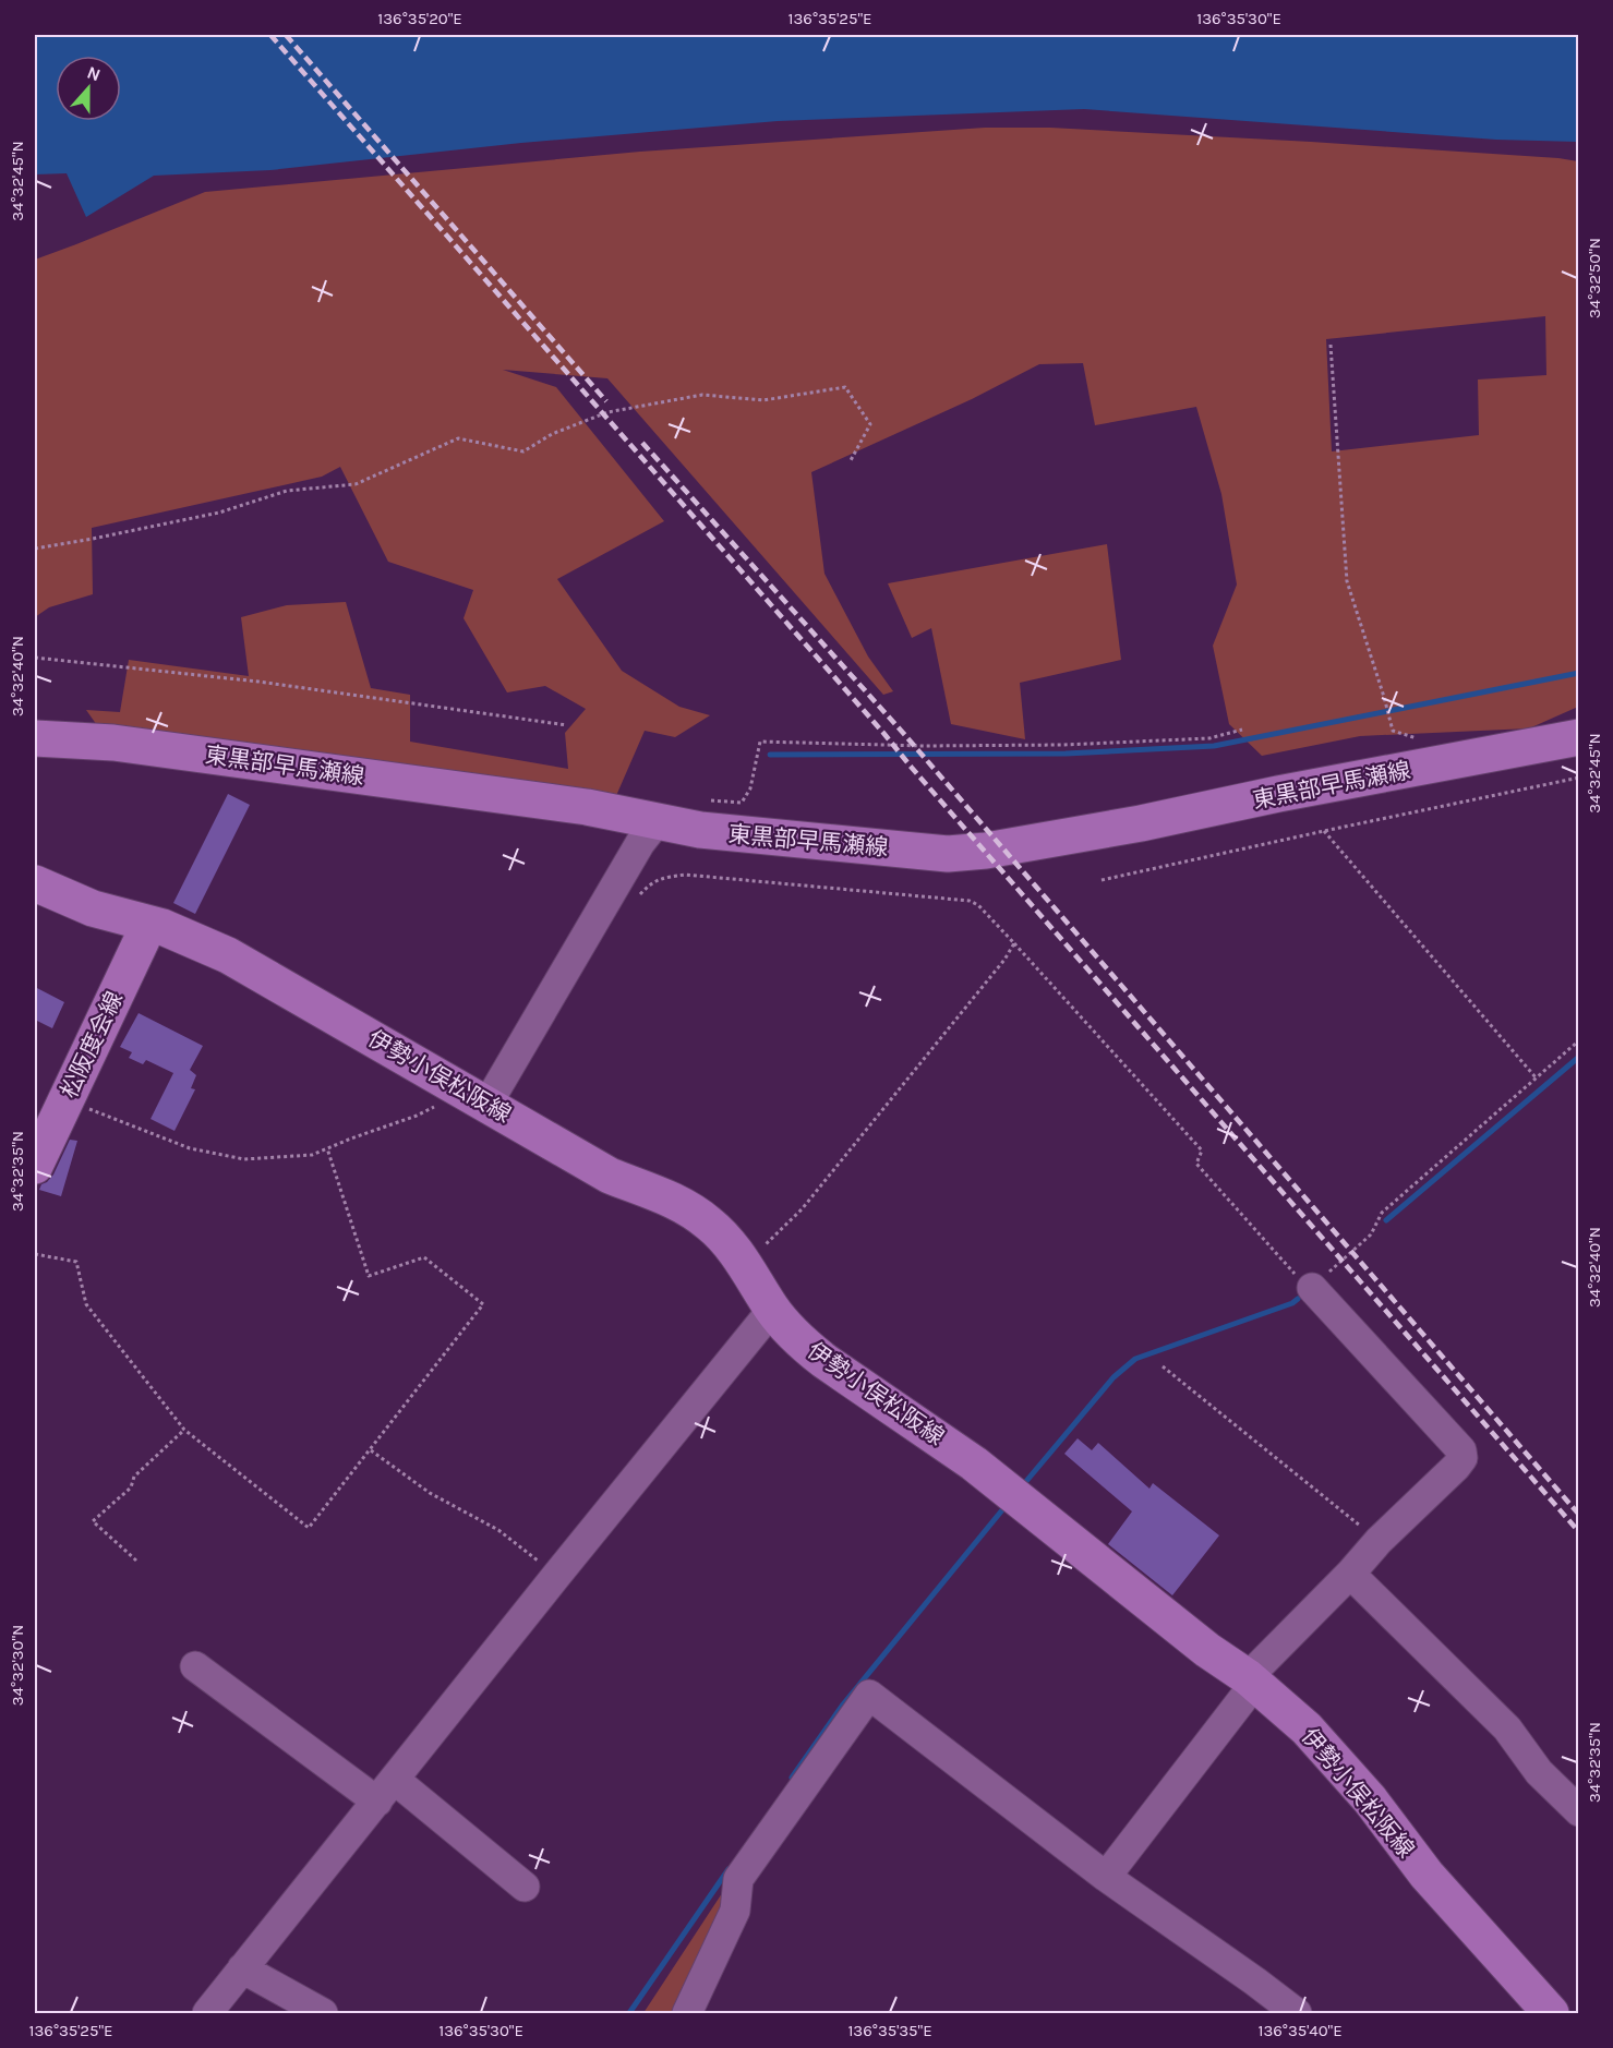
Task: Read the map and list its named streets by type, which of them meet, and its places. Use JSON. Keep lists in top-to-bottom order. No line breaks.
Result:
{"streets":{"main road":["東黒部早馬瀬線","松阪度会線","伊勢小俣松阪線"]},"crossings":[["松阪度会線","伊勢小俣松阪線"]],"north":"top","coordinates":["136°35'20\"E","136°35'25\"E","136°35'30\"E","34°32'45\"N","34°32'50\"N","34°32'40\"N","34°32'35\"N","34°32'30\"N","136°35'35\"E","136°35'40\"E"]}
